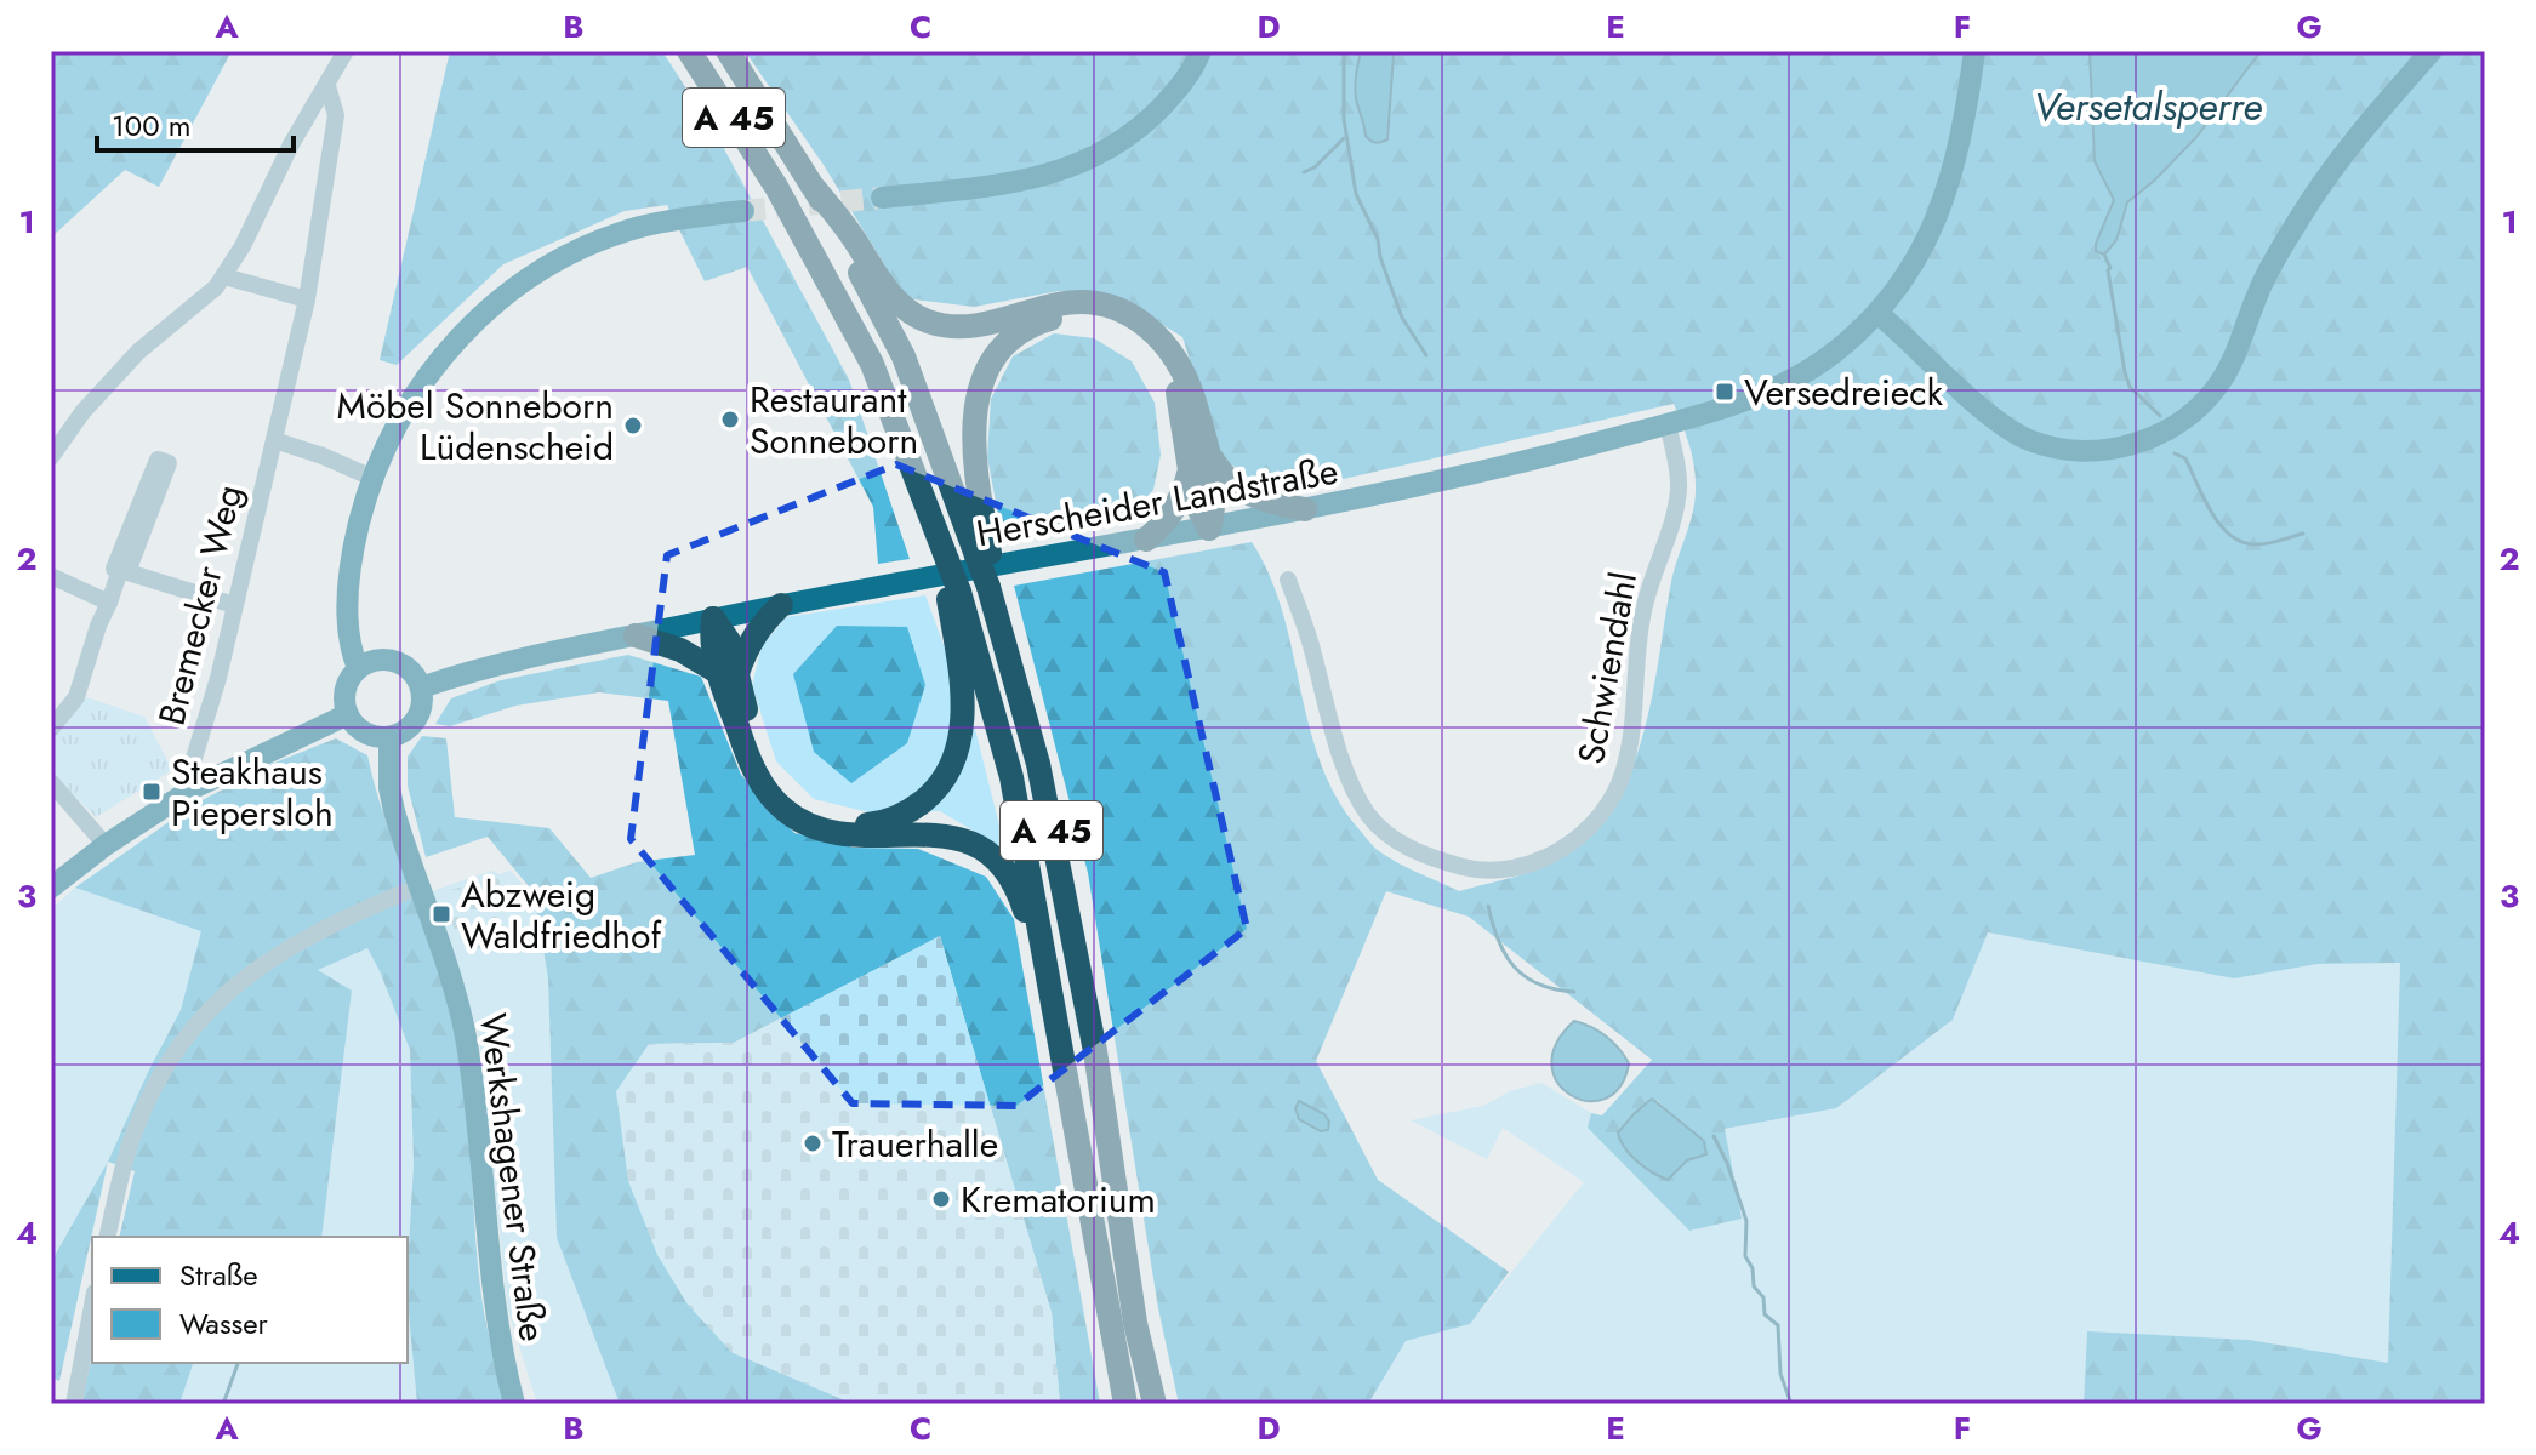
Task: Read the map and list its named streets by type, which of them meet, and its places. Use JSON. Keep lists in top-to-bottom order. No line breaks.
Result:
{"streets":{"highway":["A 45"],"main road":["Herscheider Landstraße","Werkshagener Straße"],"street":["Bremecker Weg","Schwiendahl"]},"crossings":[["Herscheider Landstraße","Schwiendahl"],["Herscheider Landstraße","Werkshagener Straße"]],"water":["Versetalsperre"],"places":{"transit":["Versedreieck","Steakhaus Piepersloh","Abzweig Waldfriedhof"],"other":["Restaurant Sonneborn","Möbel Sonneborn Lüdenscheid","Trauerhalle","Krematorium"]},"legend":["Straße","Wasser"],"scale_bar":"100 m","grid":{"columns":["A","B","C","D","E","F","G"],"rows":["1","2","3","4"]}}
